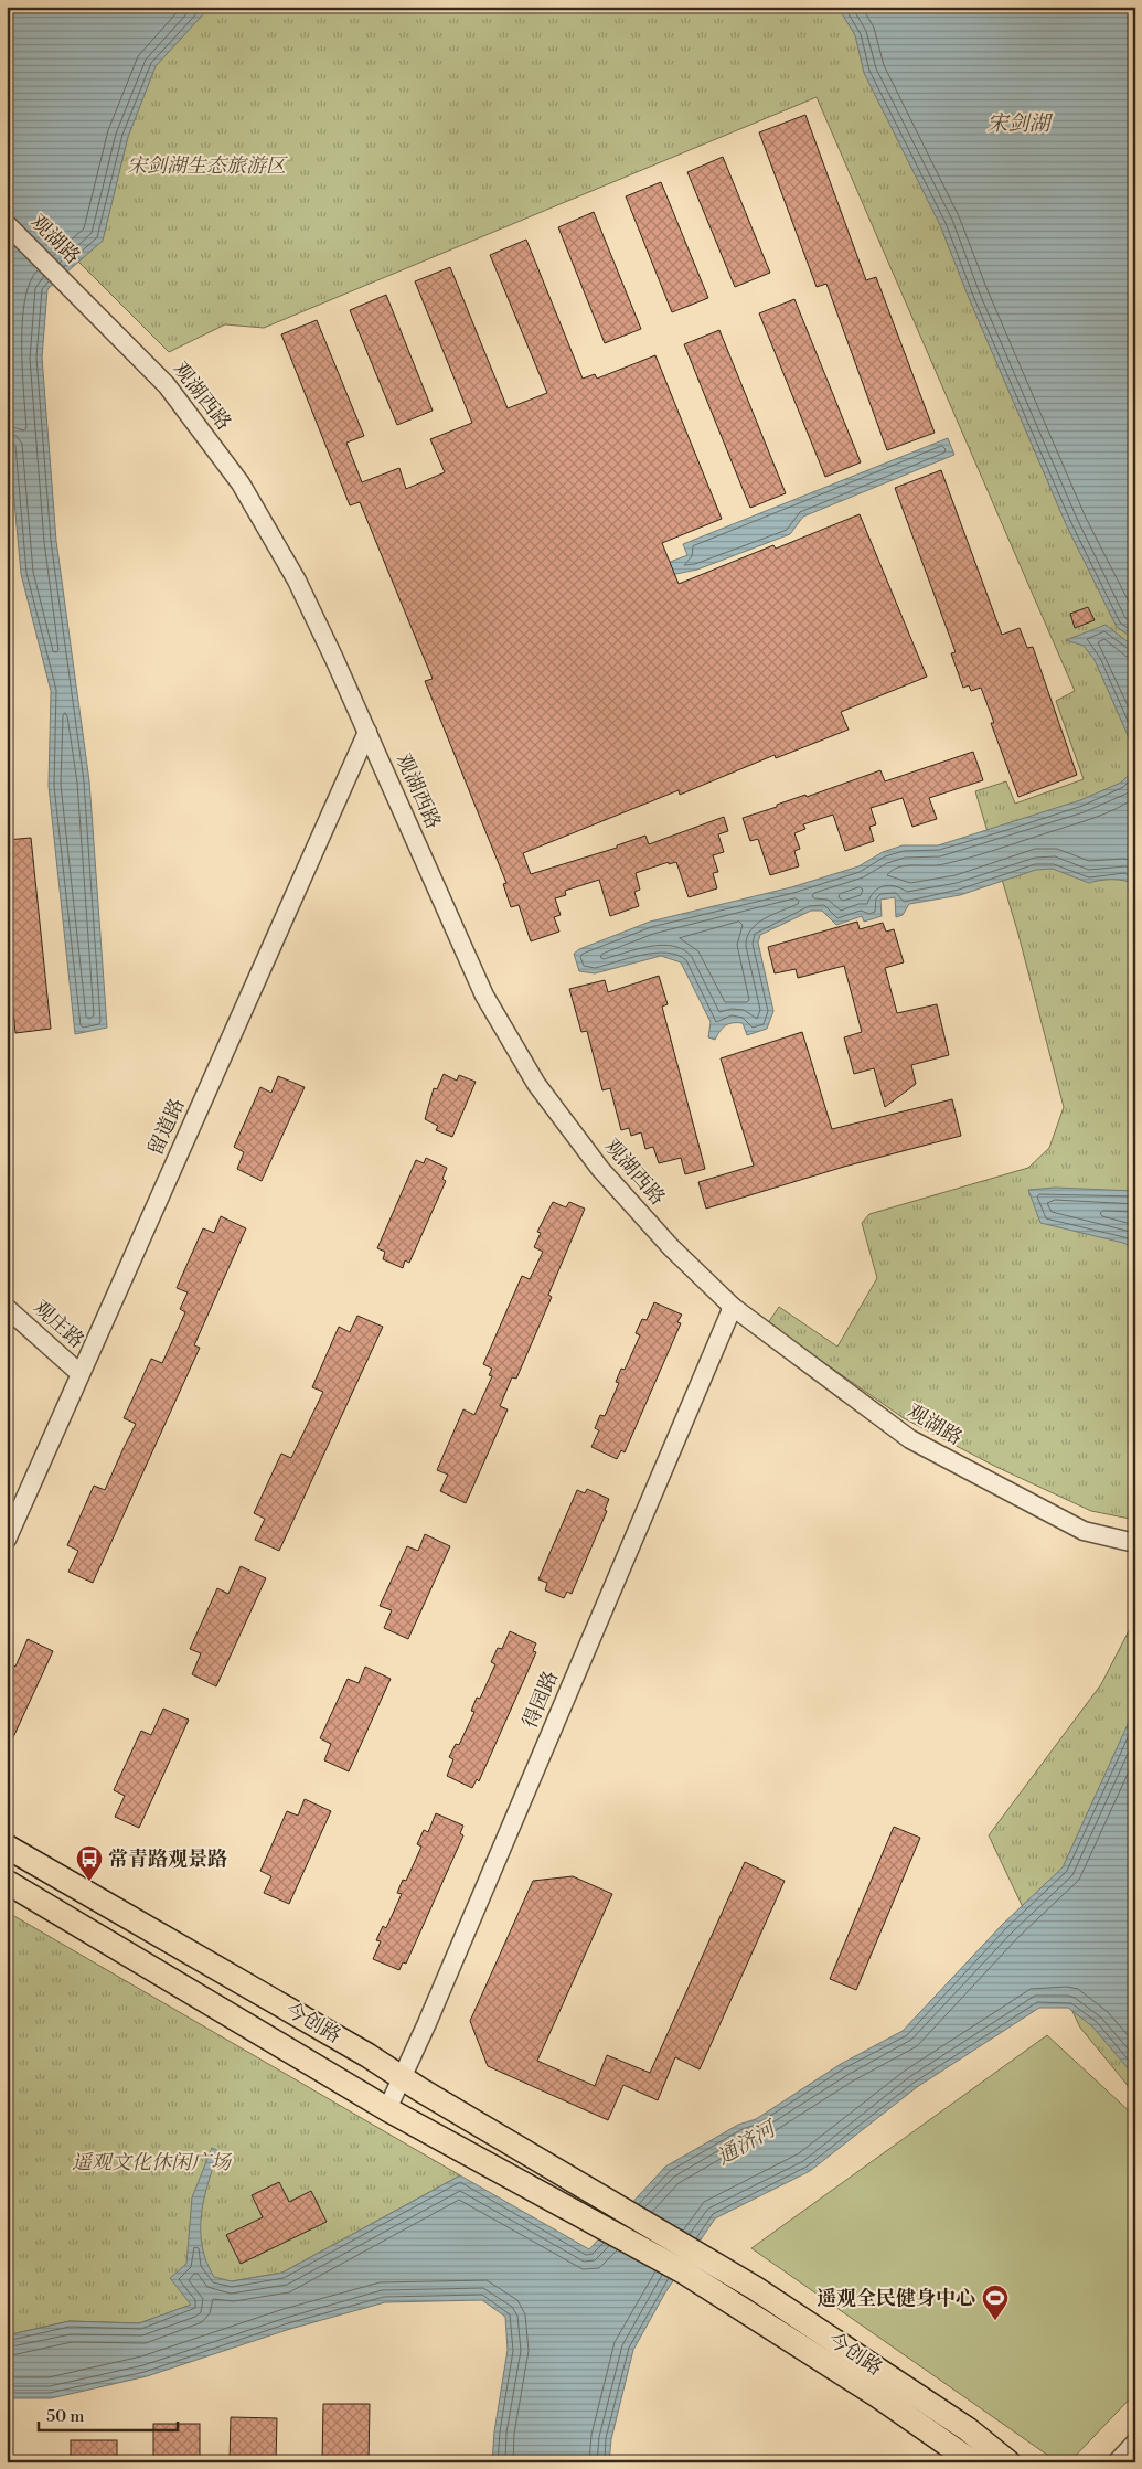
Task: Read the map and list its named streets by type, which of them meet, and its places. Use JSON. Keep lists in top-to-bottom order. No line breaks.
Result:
{"streets":{"main road":["今创路"],"street":["观湖路","观湖西路","留道路","观庄路","得园路"]},"crossings":[["观湖路","观湖西路"],["观湖路","得园路"],["观湖西路","留道路"],["观湖西路","得园路"],["留道路","观庄路"],["得园路","今创路"]],"water":["宋剑湖","通济河"],"parks":["宋剑湖生态旅游区","遥观文化休闲广场"],"places":{"bus stop":["常青路观景路"],"sports":["遥观全民健身中心"]},"scale_bar":"50 m"}
